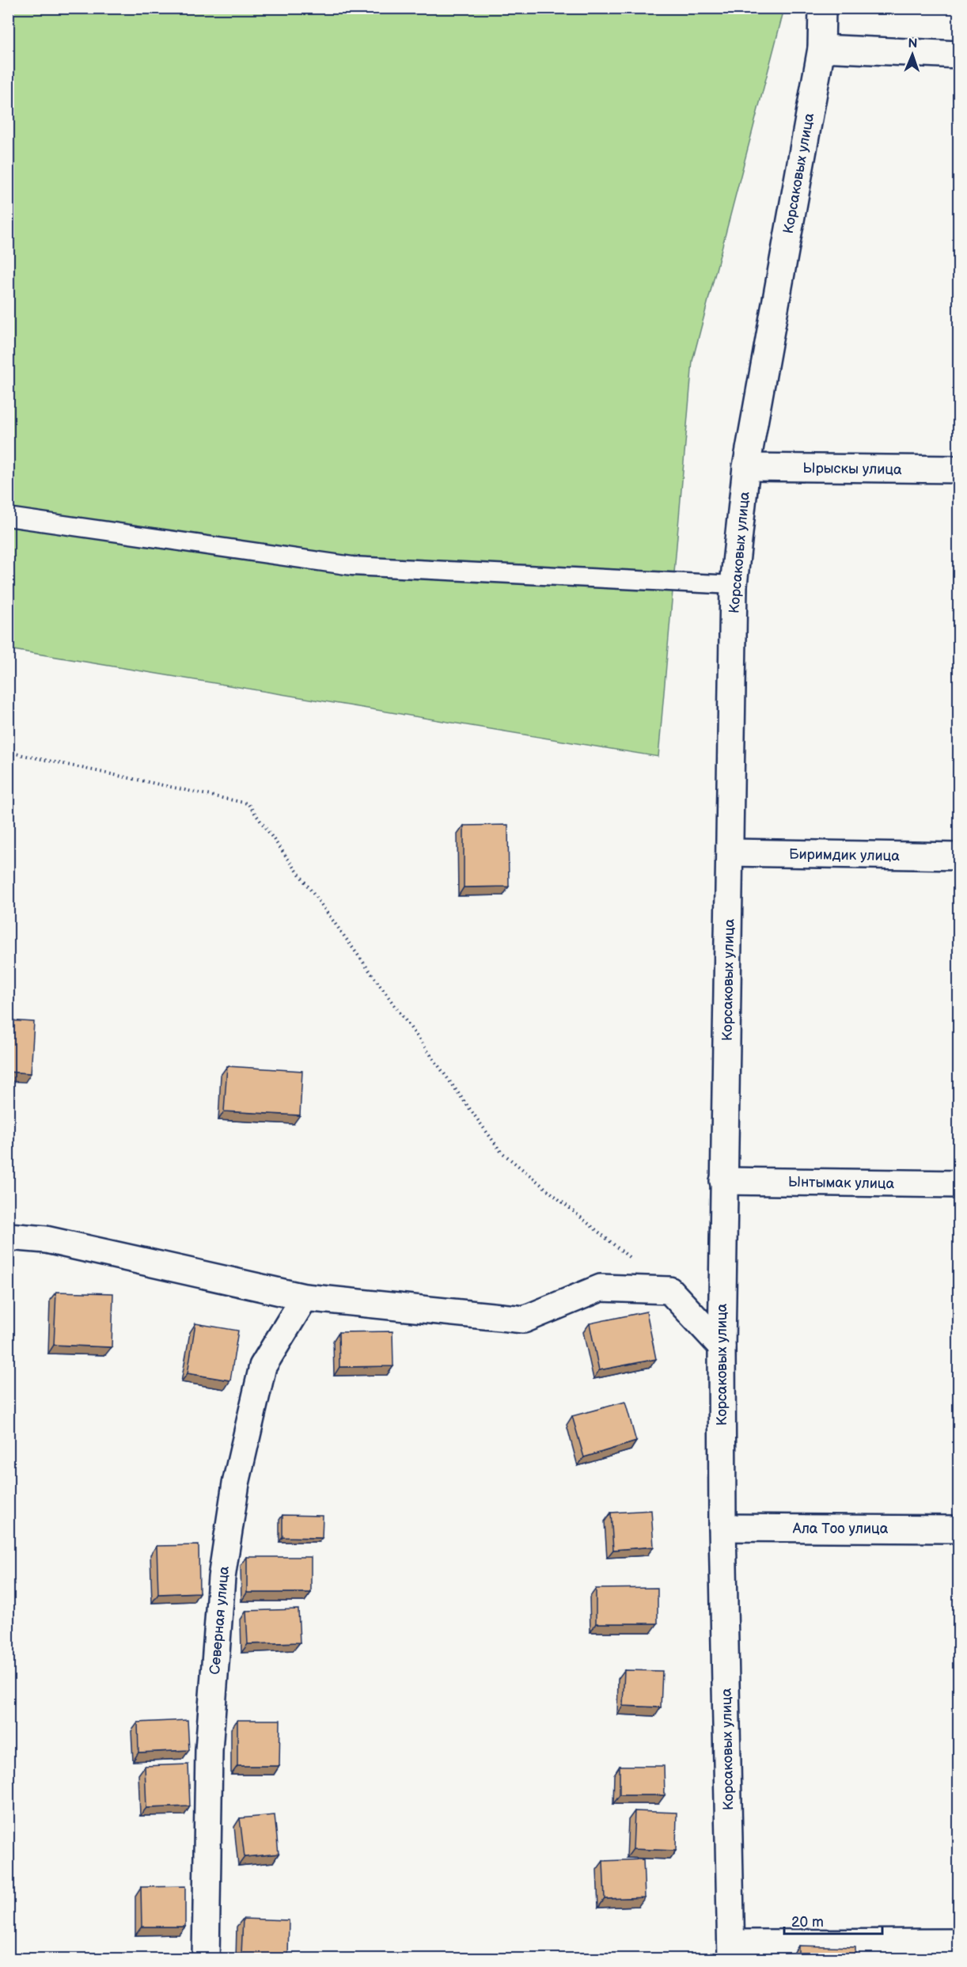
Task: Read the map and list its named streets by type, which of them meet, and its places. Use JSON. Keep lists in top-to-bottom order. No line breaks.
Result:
{"streets":{"street":["Корсаковых улица","Ырыскы улица","Биримдик улица","Ынтымак улица","Ала Тоо улица","Северная улица"]},"crossings":[["Корсаковых улица","Ырыскы улица"],["Корсаковых улица","Биримдик улица"],["Корсаковых улица","Ынтымак улица"],["Корсаковых улица","Ала Тоо улица"]],"scale_bar":"20 m","north":"top"}
